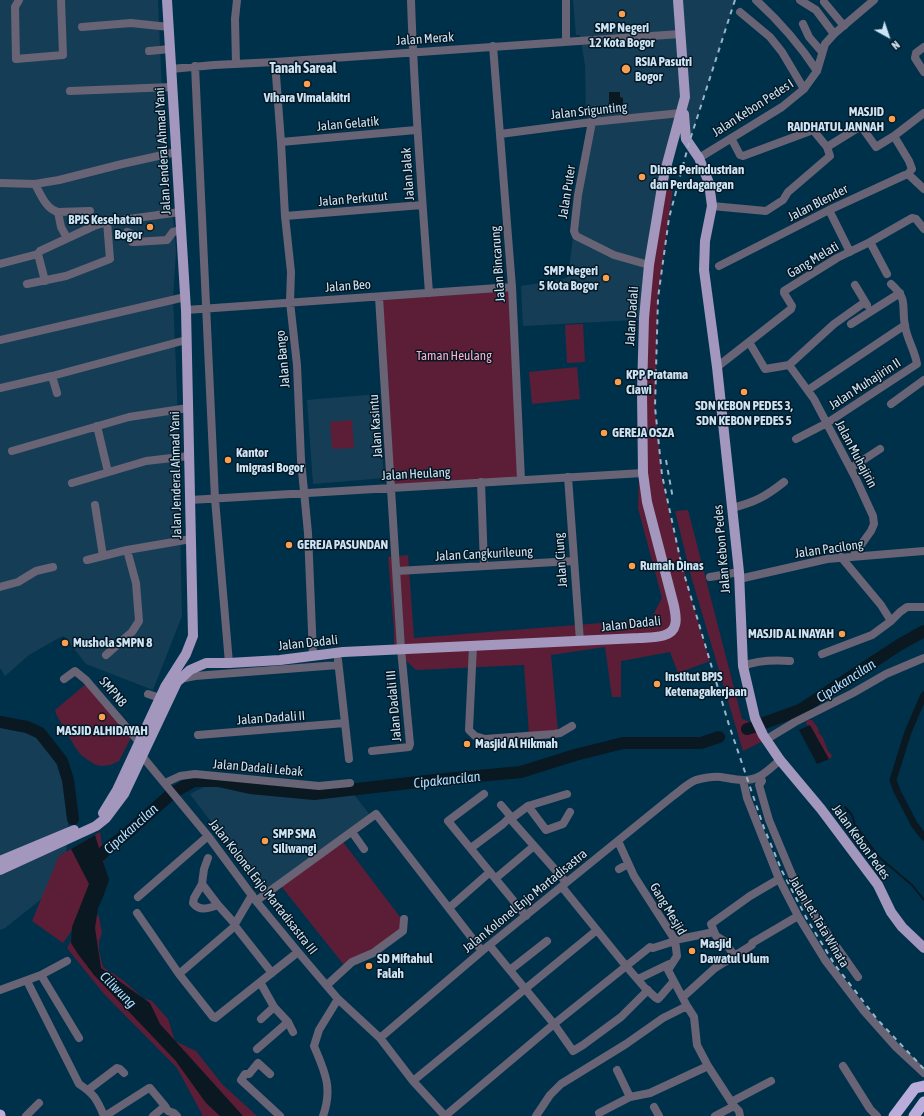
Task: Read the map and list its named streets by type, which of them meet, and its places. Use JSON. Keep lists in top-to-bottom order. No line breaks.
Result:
{"streets":{"main road":["Jalan Jenderal Ahmad Yani","Jalan Dadali","Jalan Kebon Pedes"],"street":["Jalan Merak","Jalan Kebon Pedes I","Jalan Srigunting","Jalan Gelatik","Jalan Jalak","Jalan Puter","Jalan Perkutut","Jalan Blender","Gang Melati","Jalan Bincarung","Jalan Beo","Jalan Bango","Jalan Muhajirin II","Jalan Kasintu","Jalan Muhajirin","Jalan Heulang","Jalan Pacilong","Jalan Cangkurileung","Jalan Ciung","SMPN8","Jalan Dadali III","Jalan Dadali II","Jalan Dadali Lebak","Jalan Kolonel Enjo Martadisastra III","Jalan Kolonel Enjo Martadisastra","Gang Mesjid","Jalan Let. Tata Winata"]},"crossings":[["Jalan Merak","Jalan Jenderal Ahmad Yani"],["Jalan Merak","Jalan Jalak"],["Jalan Merak","Jalan Bincarung"],["Jalan Merak","Jalan Bango"],["Jalan Kebon Pedes I","Jalan Kebon Pedes"],["Jalan Srigunting","Jalan Puter"],["Jalan Srigunting","Jalan Bincarung"],["Jalan Srigunting","Jalan Dadali"],["Jalan Gelatik","Jalan Jalak"],["Jalan Gelatik","Jalan Bango"],["Jalan Jenderal Ahmad Yani","Jalan Beo"],["Jalan Jenderal Ahmad Yani","Jalan Dadali"],["Jalan Jenderal Ahmad Yani","Jalan Heulang"],["Jalan Jenderal Ahmad Yani","SMPN8"],["Jalan Jenderal Ahmad Yani","Jalan Kolonel Enjo Martadisastra III"],["Jalan Jalak","Jalan Perkutut"],["Jalan Jalak","Jalan Beo"],["Jalan Puter","Jalan Dadali"],["Jalan Perkutut","Jalan Bango"],["Jalan Blender","Jalan Kebon Pedes"],["Gang Melati","Jalan Kebon Pedes"],["Jalan Bincarung","Jalan Beo"],["Jalan Bincarung","Jalan Heulang"],["Jalan Beo","Jalan Bango"],["Jalan Beo","Jalan Kasintu"],["Jalan Dadali","Jalan Bango"],["Jalan Dadali","Jalan Kasintu"],["Jalan Dadali","Jalan Heulang"],["Jalan Dadali","Jalan Kebon Pedes"],["Jalan Dadali","Jalan Ciung"],["Jalan Dadali","Jalan Dadali III"],["Jalan Bango","Jalan Heulang"],["Jalan Muhajirin II","Jalan Muhajirin"],["Jalan Kasintu","Jalan Heulang"],["Jalan Kasintu","Jalan Cangkurileung"],["Jalan Kasintu","Jalan Dadali III"],["Jalan Muhajirin","Jalan Pacilong"],["Jalan Heulang","Jalan Ciung"],["Jalan Kebon Pedes","Jalan Pacilong"],["Jalan Kebon Pedes","Jalan Kolonel Enjo Martadisastra"],["Jalan Cangkurileung","Jalan Ciung"],["SMPN8","Jalan Kolonel Enjo Martadisastra III"],["Jalan Dadali Lebak","Jalan Kolonel Enjo Martadisastra III"],["Jalan Kolonel Enjo Martadisastra III","Jalan Kolonel Enjo Martadisastra"],["Jalan Kolonel Enjo Martadisastra","Gang Mesjid"],["Jalan Kolonel Enjo Martadisastra","Jalan Let. Tata Winata"]],"districts":["Tanah Sareal"],"water":["Cipakancilan","Ciliwung"],"parks":["Taman Heulang"],"places":["SMP Negeri 12 Kota Bogor","RSIA Pasutri Bogor","Vihara Vimalakitri","MASJID RAIDHATUL JANNAH","Dinas Perindustrian dan Perdagangan","BPJS Kesehatan Bogor","SMP Negeri 5 Kota Bogor","KPP Pratama Ciawi","SDN KEBON PEDES 3, SDN KEBON PEDES 5","GEREJA OSZA","Kantor Imigrasi Bogor","GEREJA PASUNDAN","Rumah Dinas","MASJID AL INAYAH","Mushola SMPN 8","Institut BPJS Ketenagakerjaan","MASJID ALHIDAYAH","Masjid Al Hikmah","SMP SMA Siliwangi","Masjid Dawatul Ulum","SD Miftahul Falah"],"north":"bottom right"}
